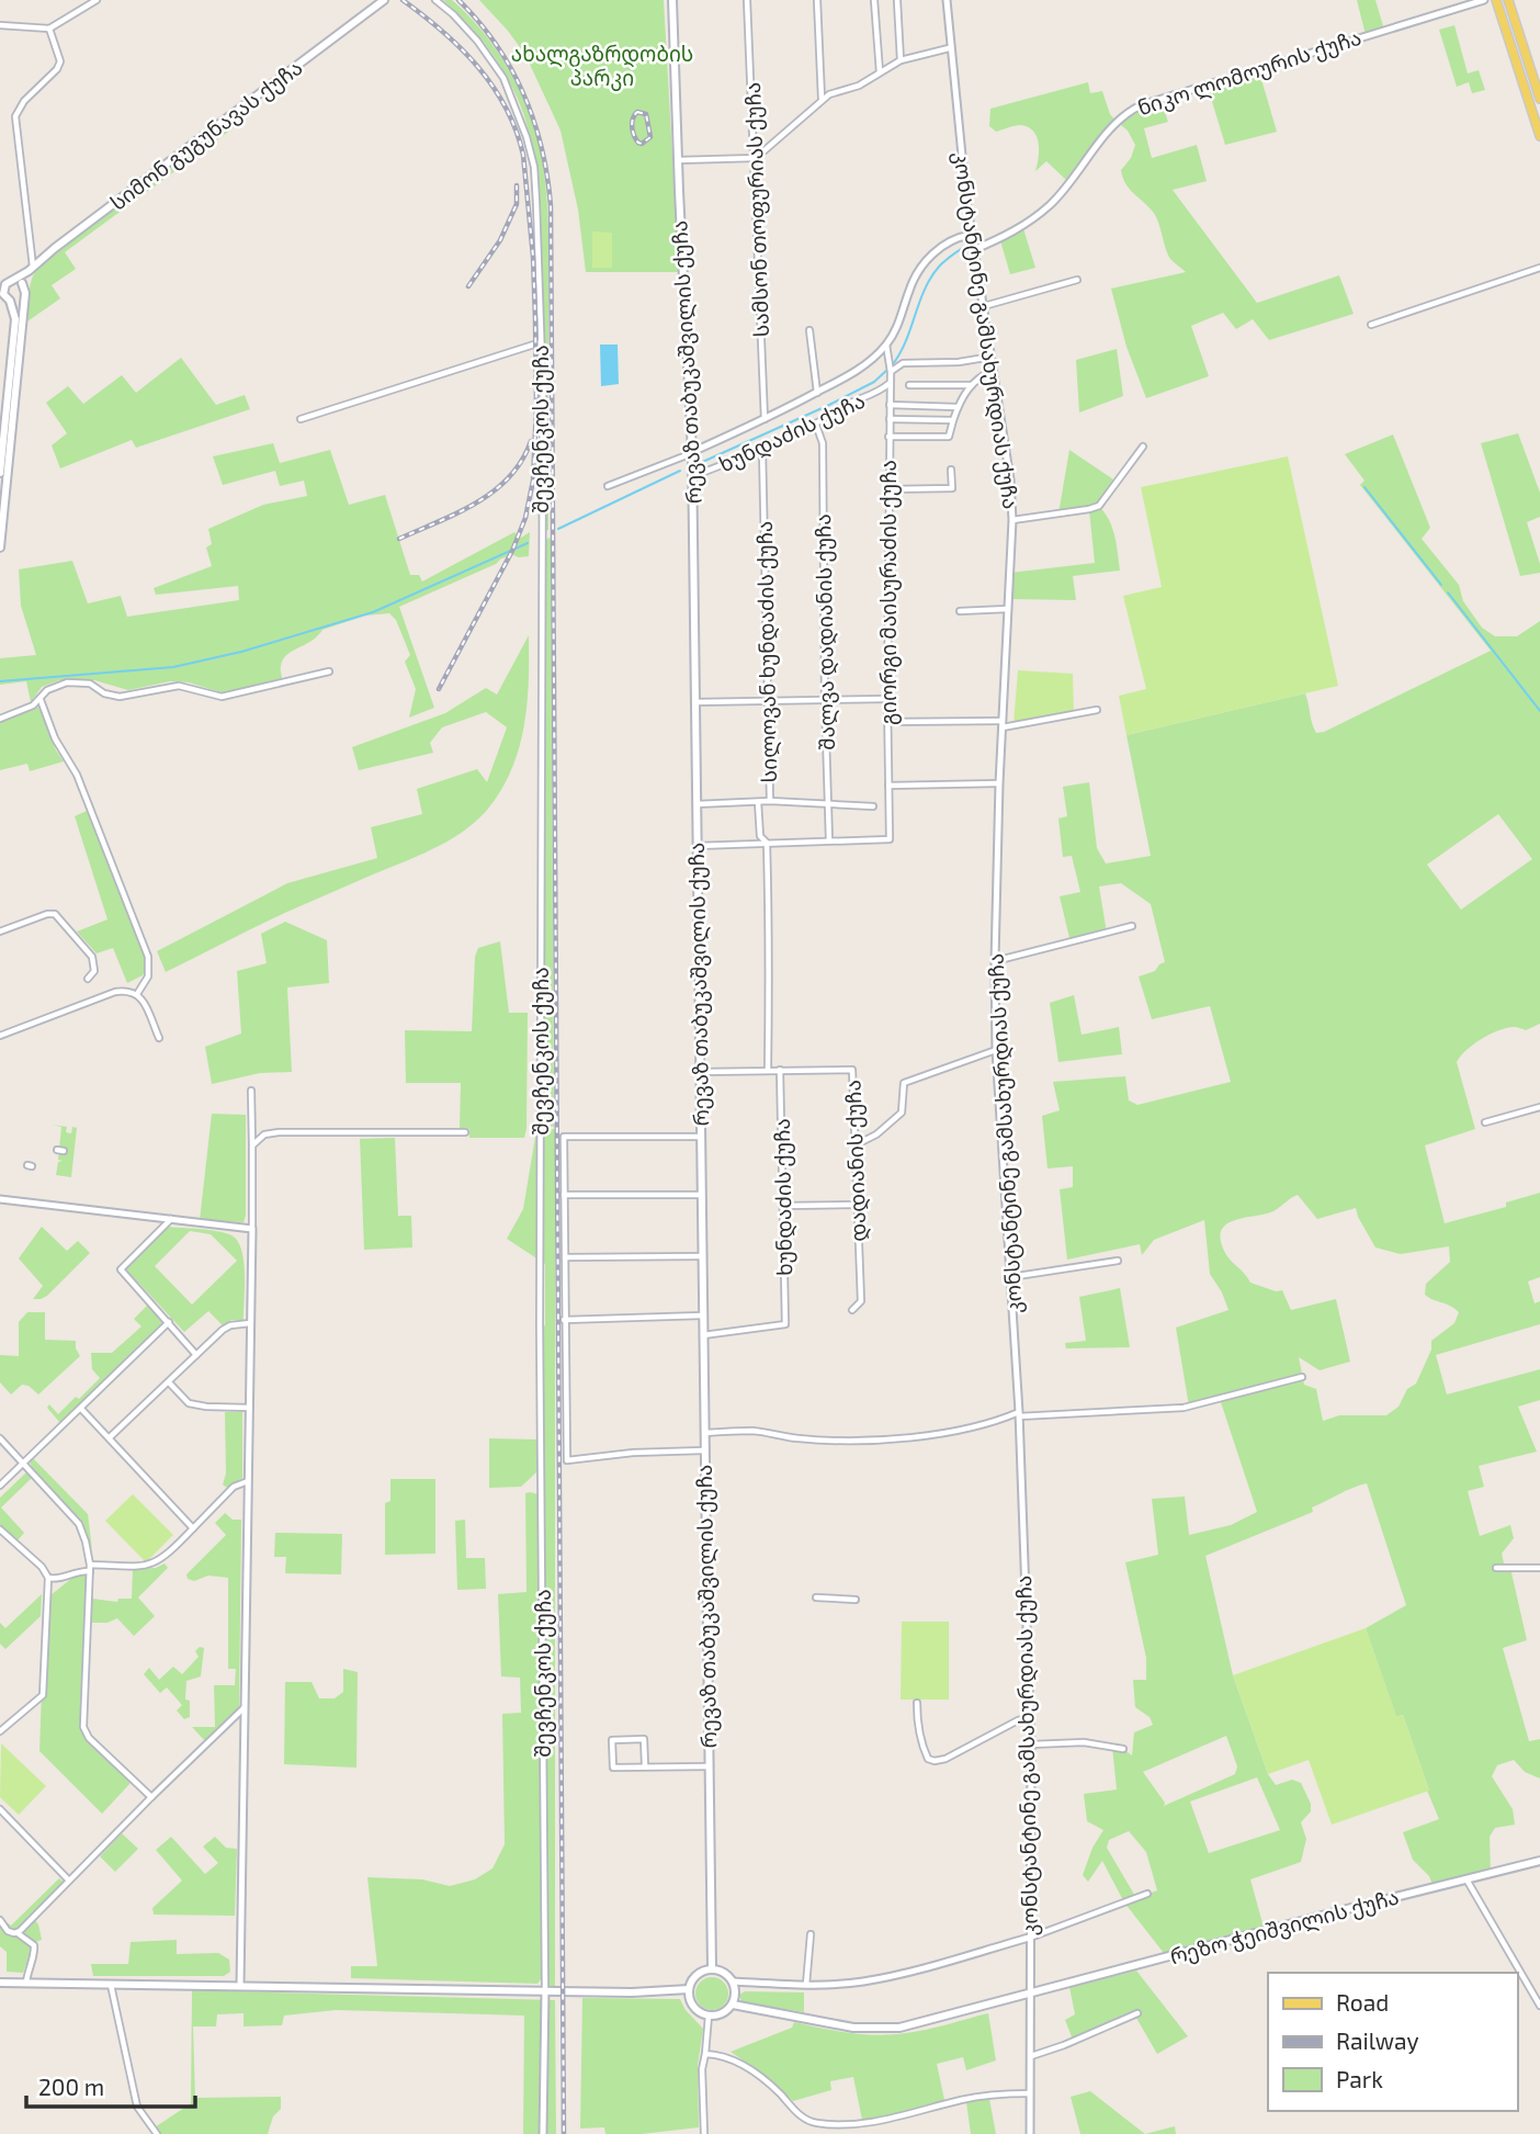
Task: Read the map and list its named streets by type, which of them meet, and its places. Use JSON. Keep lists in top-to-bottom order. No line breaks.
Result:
{"streets":{"main road":["სიმონ გუგუნავას ქუჩა","რევაზ თაბუკაშვილის ქუჩა","რეზო ჭეიშვილის ქუჩა"],"street":["ნიკო ლომოურის ქუჩა","სამსონ თოფურიას ქუჩა","კონსტანტინე გამსახურდიას ქუჩა","შევჩენკოს ქუჩა","ხუნდაძის ქუჩა","გიორგი მაისურაძის ქუჩა","შალვა დადიანის ქუჩა","სილოვან ხუნდაძის ქუჩა","დადიანის ქუჩა"]},"crossings":[["ნიკო ლომოურის ქუჩა","კონსტანტინე გამსახურდიას ქუჩა"],["კონსტანტინე გამსახურდიას ქუჩა","რეზო ჭეიშვილის ქუჩა"],["რევაზ თაბუკაშვილის ქუჩა","ხუნდაძის ქუჩა"],["რევაზ თაბუკაშვილის ქუჩა","დადიანის ქუჩა"],["რევაზ თაბუკაშვილის ქუჩა","რეზო ჭეიშვილის ქუჩა"],["ხუნდაძის ქუჩა","გიორგი მაისურაძის ქუჩა"],["ხუნდაძის ქუჩა","შალვა დადიანის ქუჩა"],["ხუნდაძის ქუჩა","სილოვან ხუნდაძის ქუჩა"],["ხუნდაძის ქუჩა","დადიანის ქუჩა"],["გიორგი მაისურაძის ქუჩა","შალვა დადიანის ქუჩა"],["სილოვან ხუნდაძის ქუჩა","დადიანის ქუჩა"]],"parks":["ახალგაზრდობის პარკი"],"legend":["Road","Railway","Park"],"scale_bar":"200 m"}
